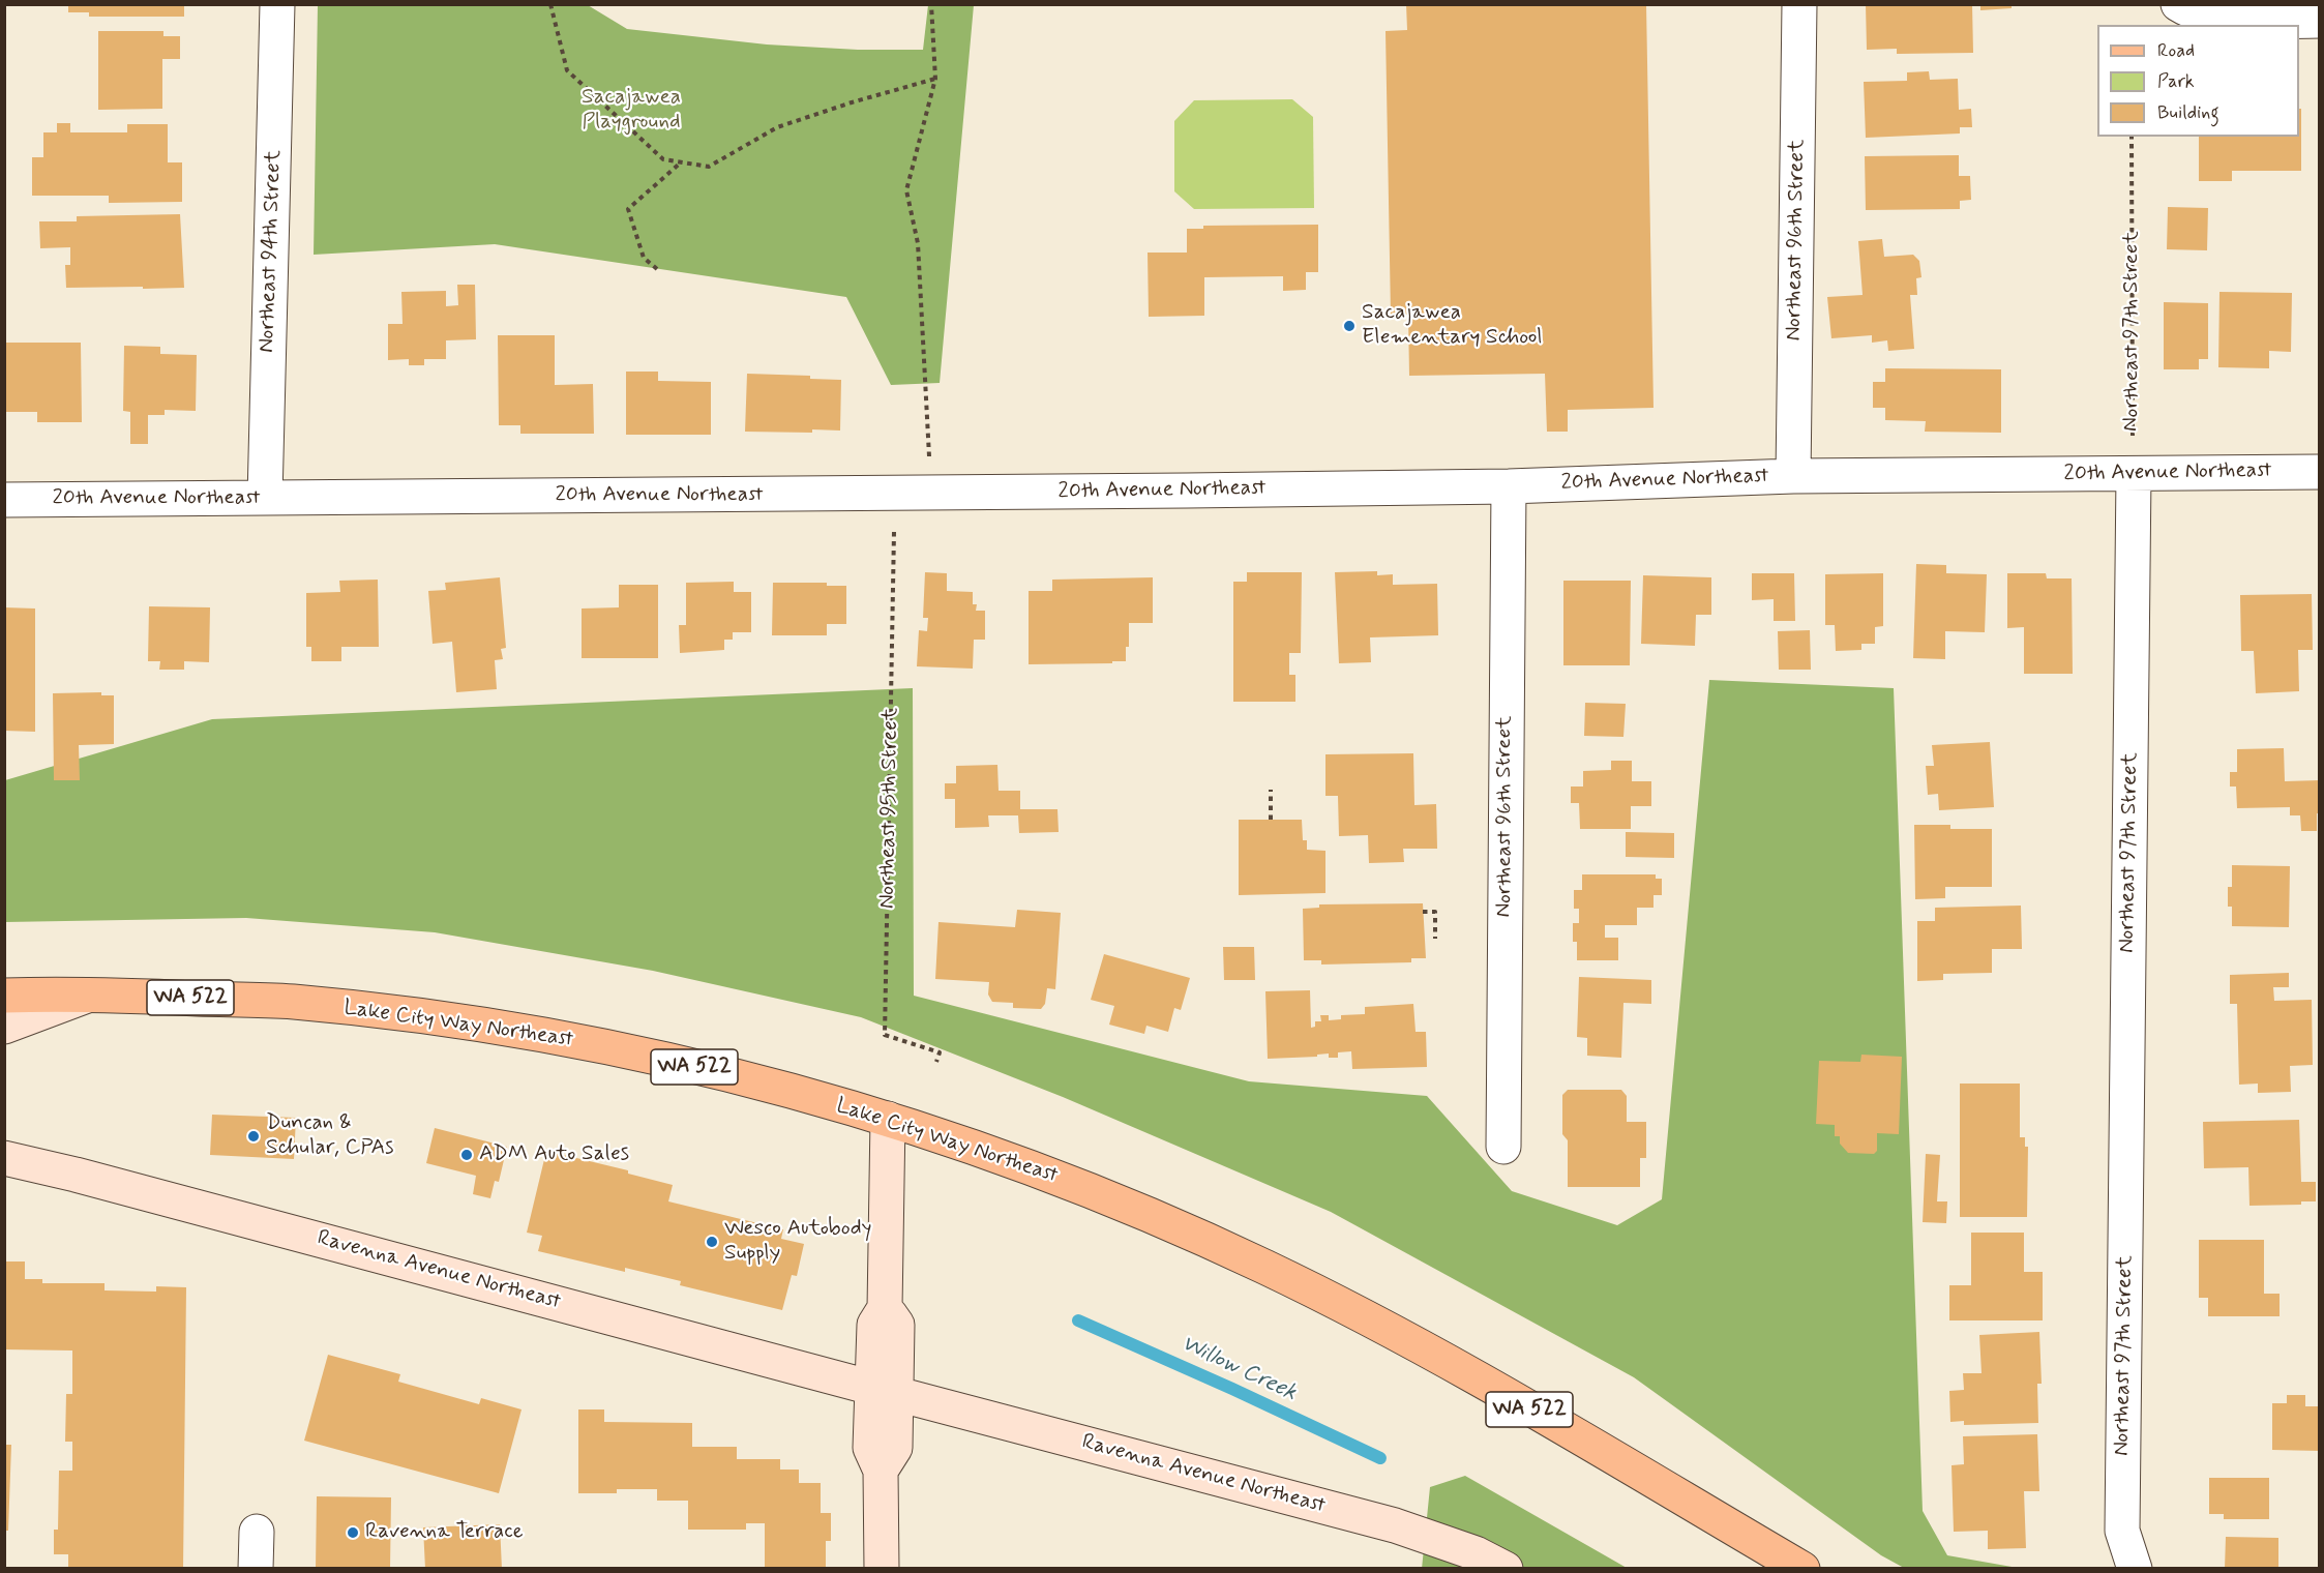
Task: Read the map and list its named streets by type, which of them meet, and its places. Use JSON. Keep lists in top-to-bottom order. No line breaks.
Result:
{"streets":{"main road":["WA 522","Lake City Way Northeast"],"street":["Northeast 96th Street","Northeast 94th Street","Northeast 97th Street","20th Avenue Northeast","Ravenna Avenue Northeast"],"path":["Northeast 95th Street"]},"crossings":[["Northeast 96th Street","20th Avenue Northeast"],["Northeast 94th Street","20th Avenue Northeast"],["Northeast 97th Street","20th Avenue Northeast"]],"water":["Willow Creek"],"parks":["Sacajawea Playground"],"places":["Sacajawea Elementary School","Duncan & Schular, CPAs","ADM Auto Sales","Wesco Autobody Supply","Ravenna Terrace"],"legend":["Road","Park","Building"]}
